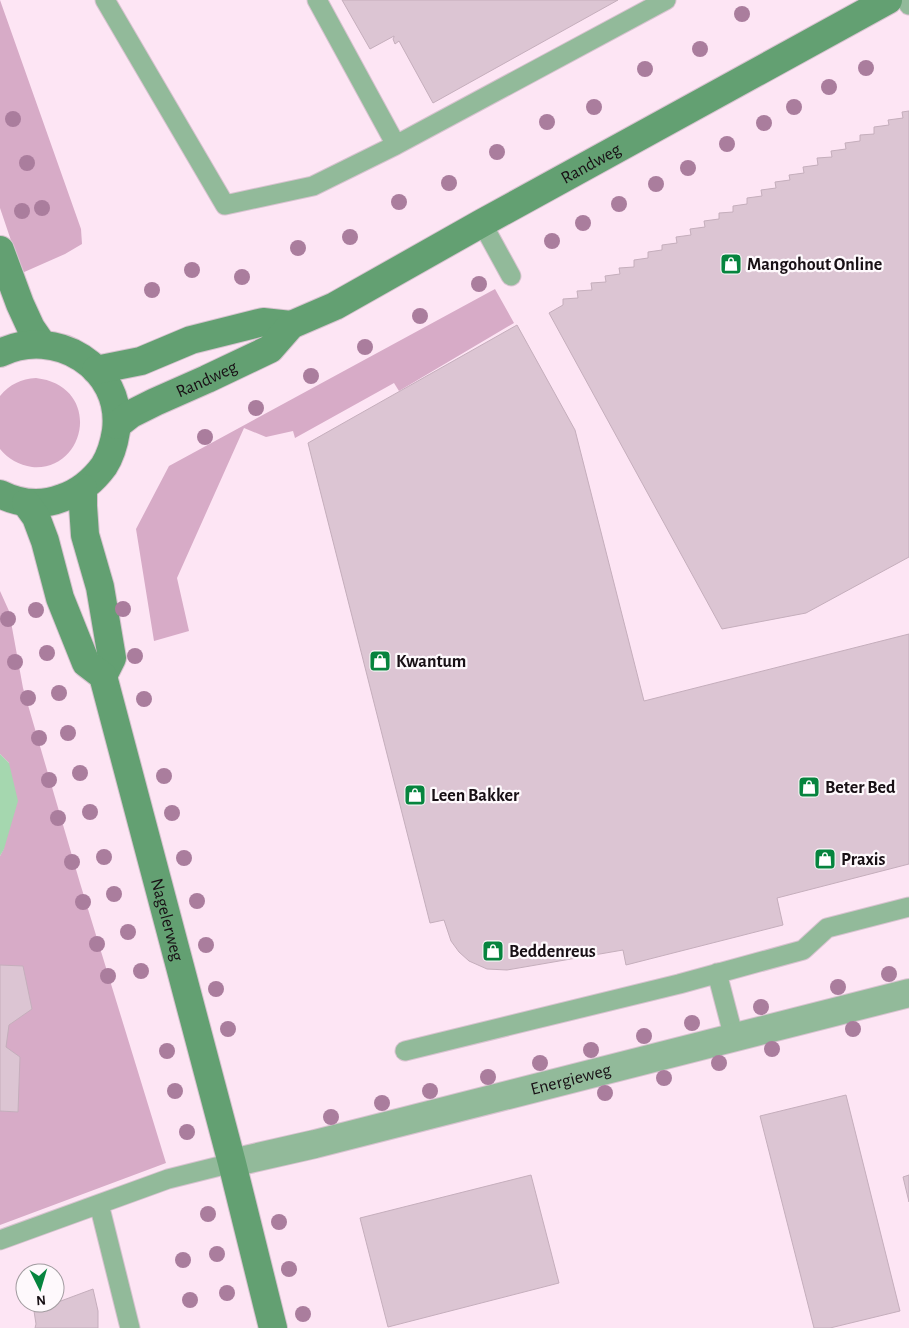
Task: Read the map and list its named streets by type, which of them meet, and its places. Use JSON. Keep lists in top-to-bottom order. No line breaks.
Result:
{"streets":{"street":["Randweg","Nagelerweg","Energieweg"]},"crossings":[["Nagelerweg","Energieweg"]],"places":{"shop":["Mangohout Online","Kwantum","Beter Bed","Leen Bakker","Praxis","Beddenreus"]},"north":"bottom"}
